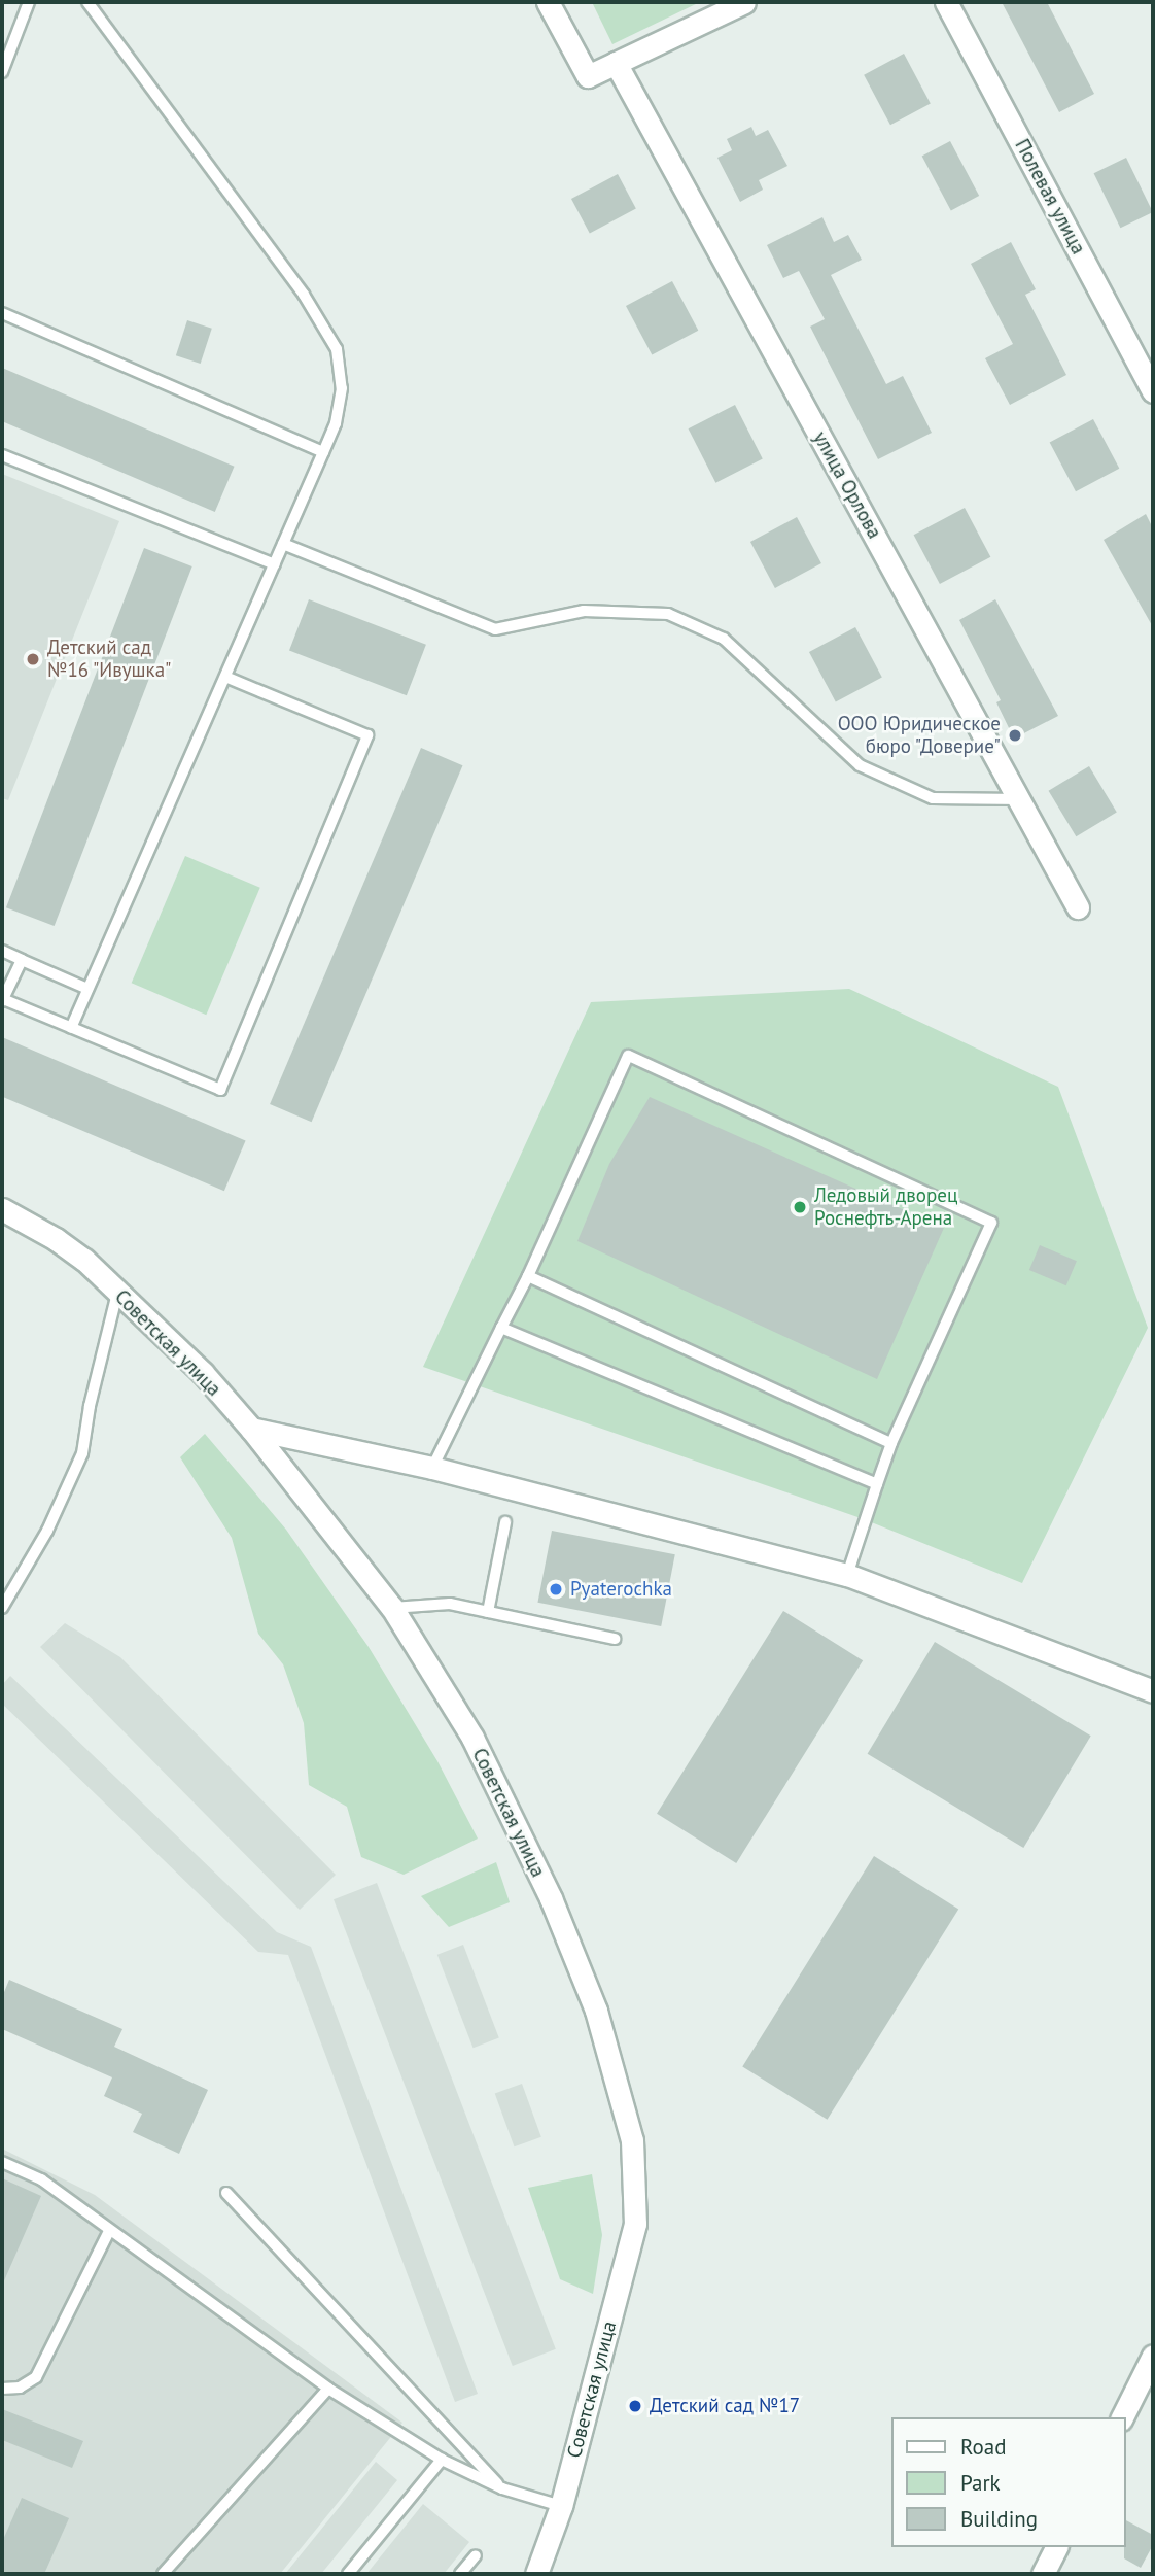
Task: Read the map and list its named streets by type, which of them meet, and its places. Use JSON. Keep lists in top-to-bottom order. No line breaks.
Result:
{"streets":{"street":["Полевая улица","улица Орлова","Советская улица"]},"places":["Детский сад №16 \"Ивушка\"","ООО Юридическое бюро \"Доверие\"","Ледовый дворец Роснефть-Арена","Pyaterochka","Детский сад №17"],"legend":["Road","Park","Building"]}
